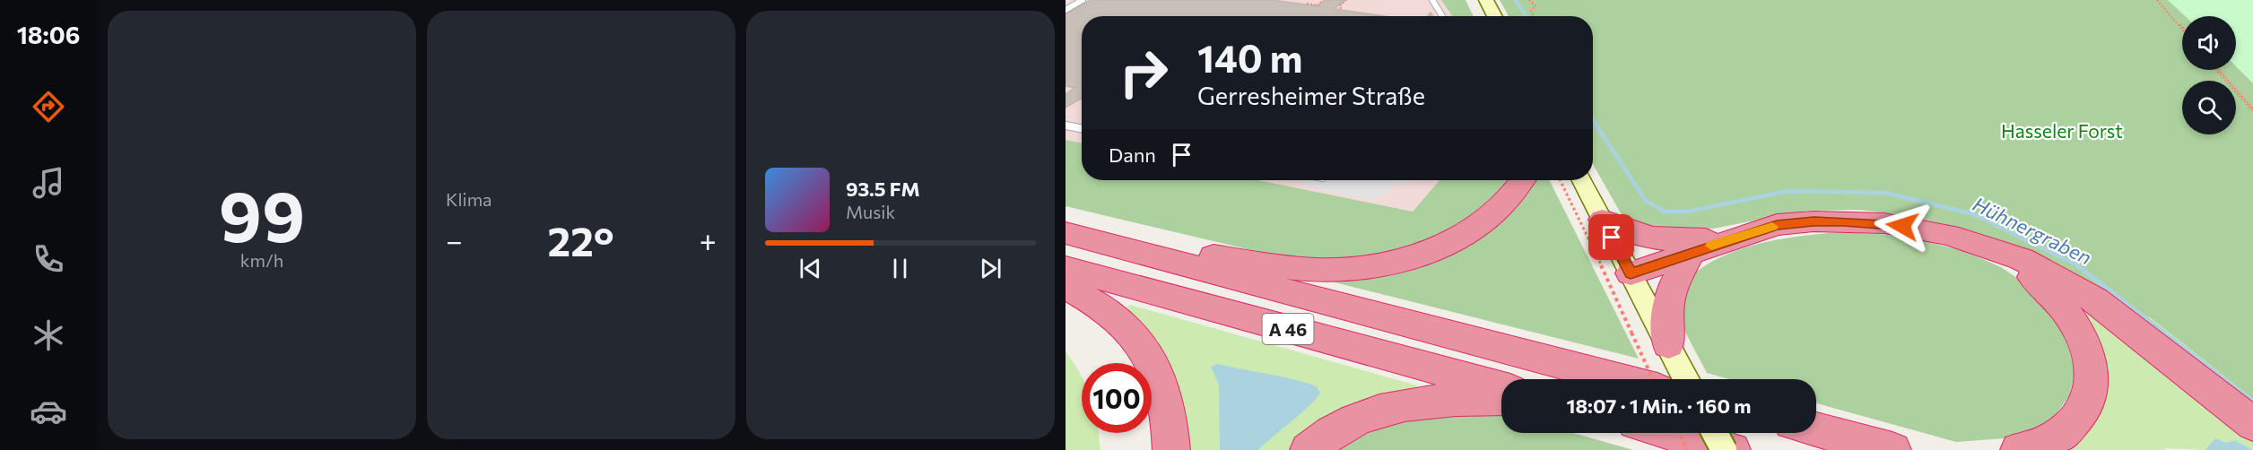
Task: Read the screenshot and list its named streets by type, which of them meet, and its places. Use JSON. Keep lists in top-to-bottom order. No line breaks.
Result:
{"streets":{"highway":["A 46"]},"water":["Hühnergraben"],"parks":["Hasseler Forst"],"page":{"tabs":"18:06","tile":[["99","km/h"],"Klima"],"turn":["140 m","Gerresheimer Straße"],"then":"Dann","song":["93.5 FM","Musik"],"heat":["−","22°","+"],"limit":"100","trip":"18:07 · 1 Min. · 160 m"}}
